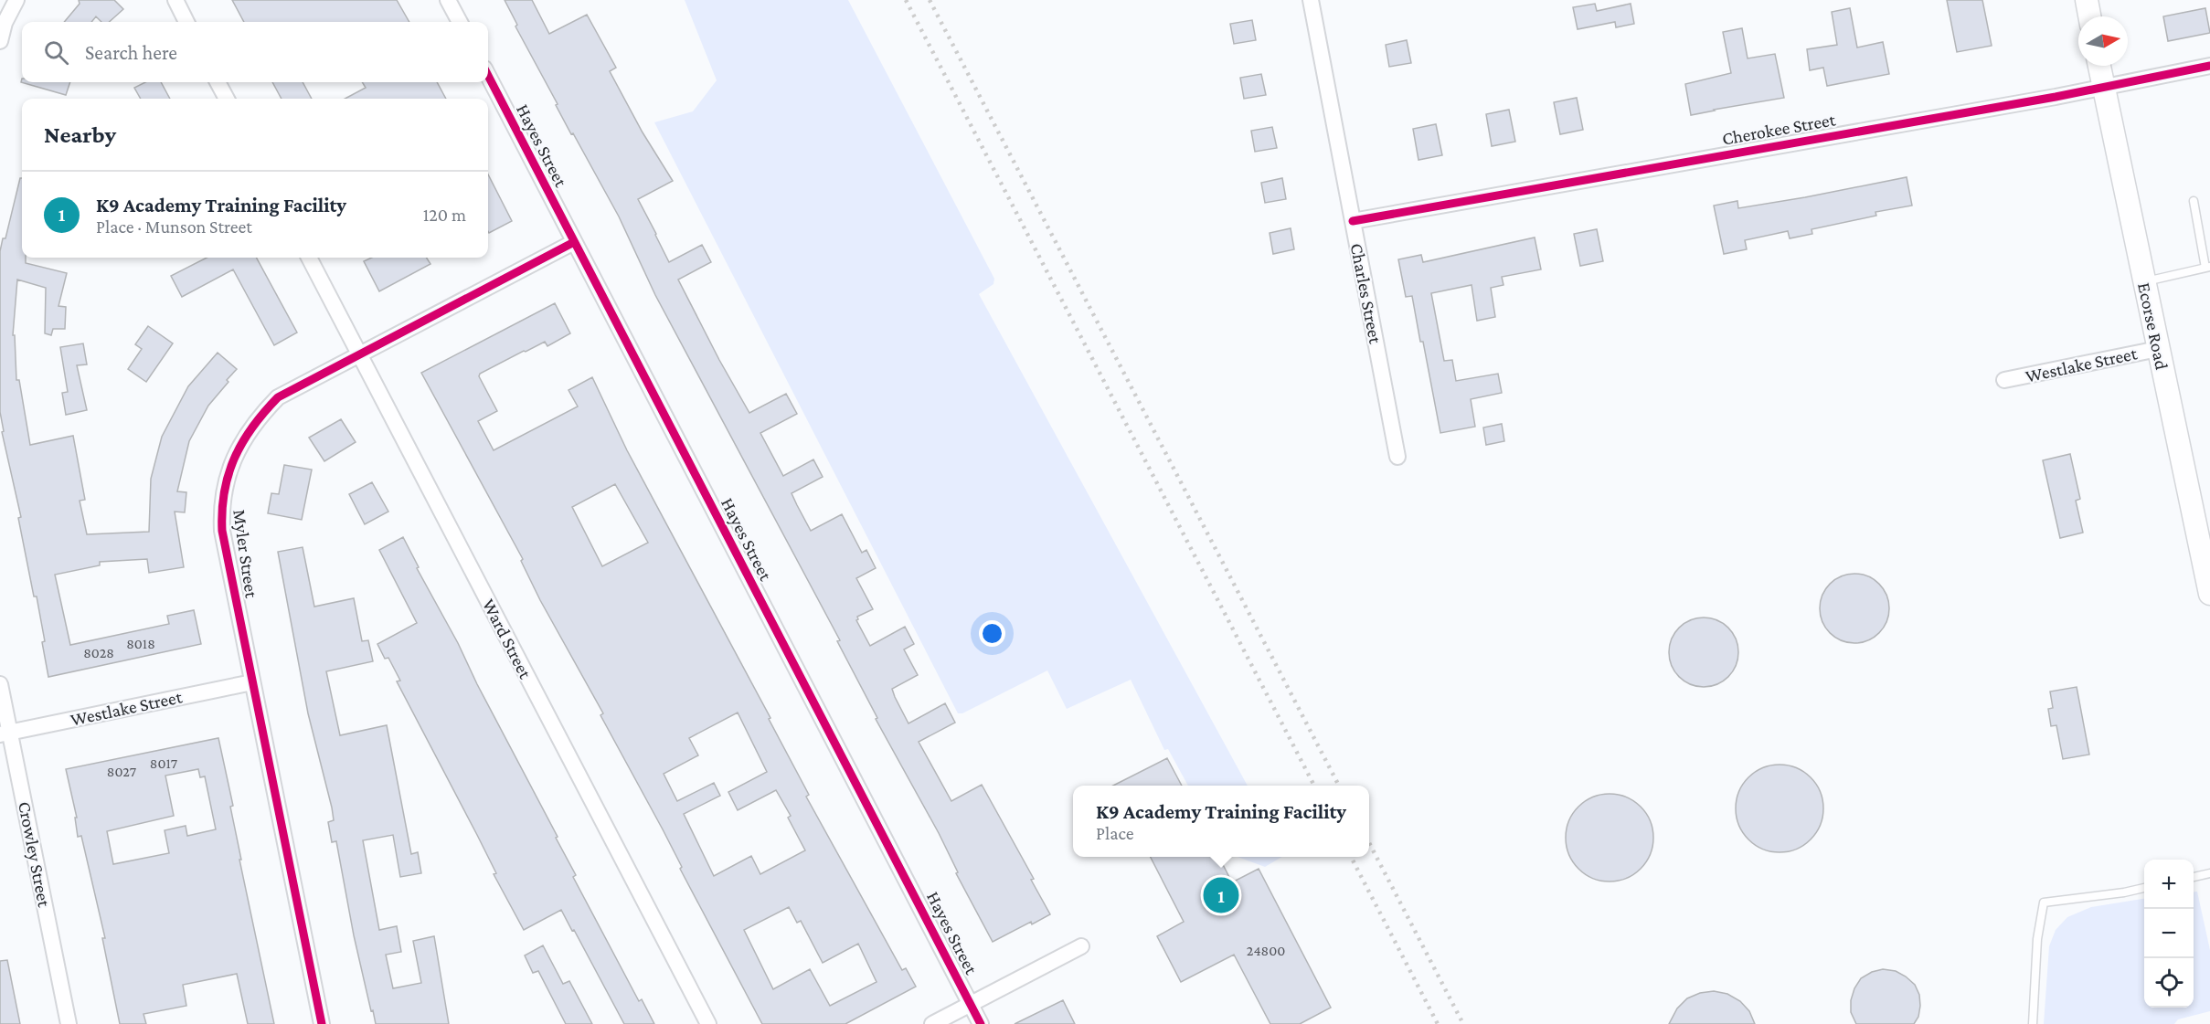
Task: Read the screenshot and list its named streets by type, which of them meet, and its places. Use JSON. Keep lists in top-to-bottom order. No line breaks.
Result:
{"streets":{"main road":["Ecorse Road"],"street":["Cherokee Street","Hayes Street","Charles Street","Westlake Street","Myler Street","Ward Street","Crowley Street"]},"crossings":[["Cherokee Street","Charles Street"],["Cherokee Street","Ecorse Road"],["Hayes Street","Myler Street"],["Ecorse Road","Westlake Street"],["Westlake Street","Myler Street"],["Westlake Street","Crowley Street"],["Myler Street","Ward Street"]],"house_numbers":["8018","8028","8017","8027","24800"],"north":"right","page":{"search":"Search here","heading":"Nearby","list":[{"mark":"1","name":"K9 Academy Training Facility","note":"Place · Munson Street","value":"120 m"}],"popup":["K9 Academy Training Facility","Place"],"map_buttons":["+","−"],"pins":"1"}}
